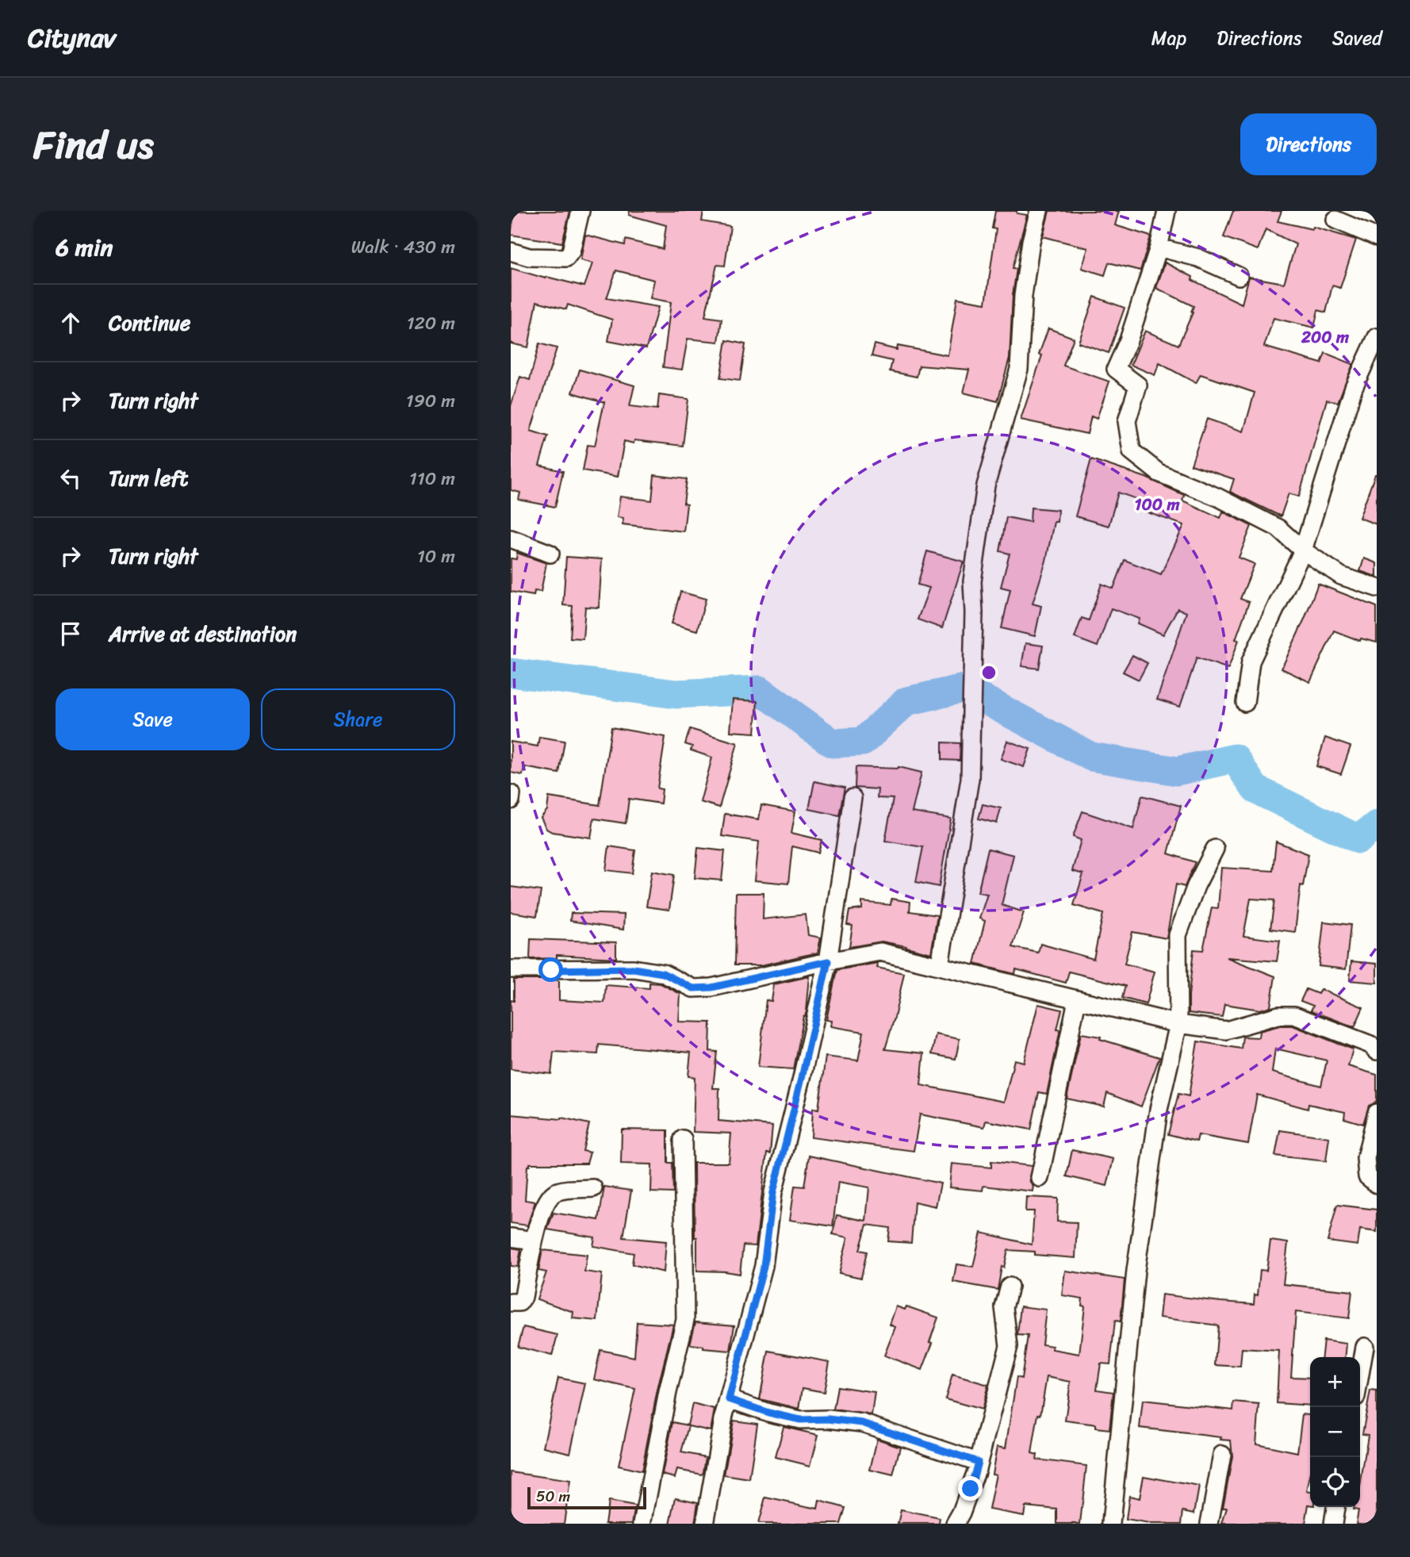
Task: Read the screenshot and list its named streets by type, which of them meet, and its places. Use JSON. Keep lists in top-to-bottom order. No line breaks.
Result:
{"scale_bar":"50 m","page":{"header":"Citynav","nav":["Map","Directions","Saved"],"title":"Find us","buttons":["Directions",["Save","Share"]],"heading":["6 min","Walk · 430 m"],"list":[["Continue","120 m"],["Turn right","190 m"],["Turn left","110 m"],["Turn right","10 m"],"Arrive at destination"],"map_buttons":["+","−"],"scale":"50 m"},"rings":["200 m","100 m"]}
